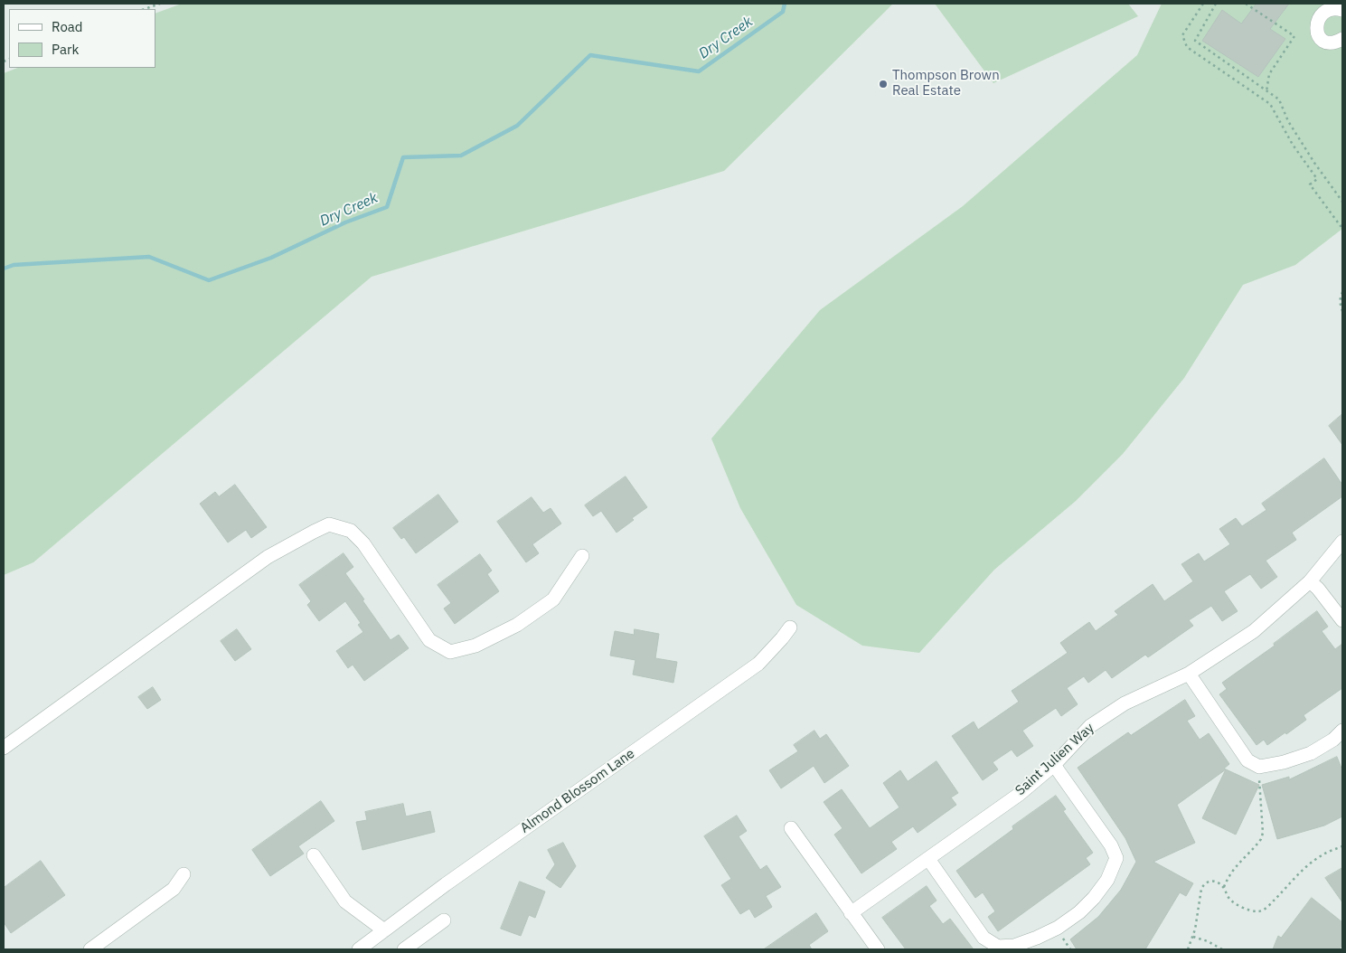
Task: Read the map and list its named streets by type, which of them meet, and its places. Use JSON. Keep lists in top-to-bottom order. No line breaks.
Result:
{"streets":{"street":["Saint Julien Way","Almond Blossom Lane"]},"water":["Dry Creek"],"places":["Thompson Brown Real Estate"],"legend":["Road","Park"]}
